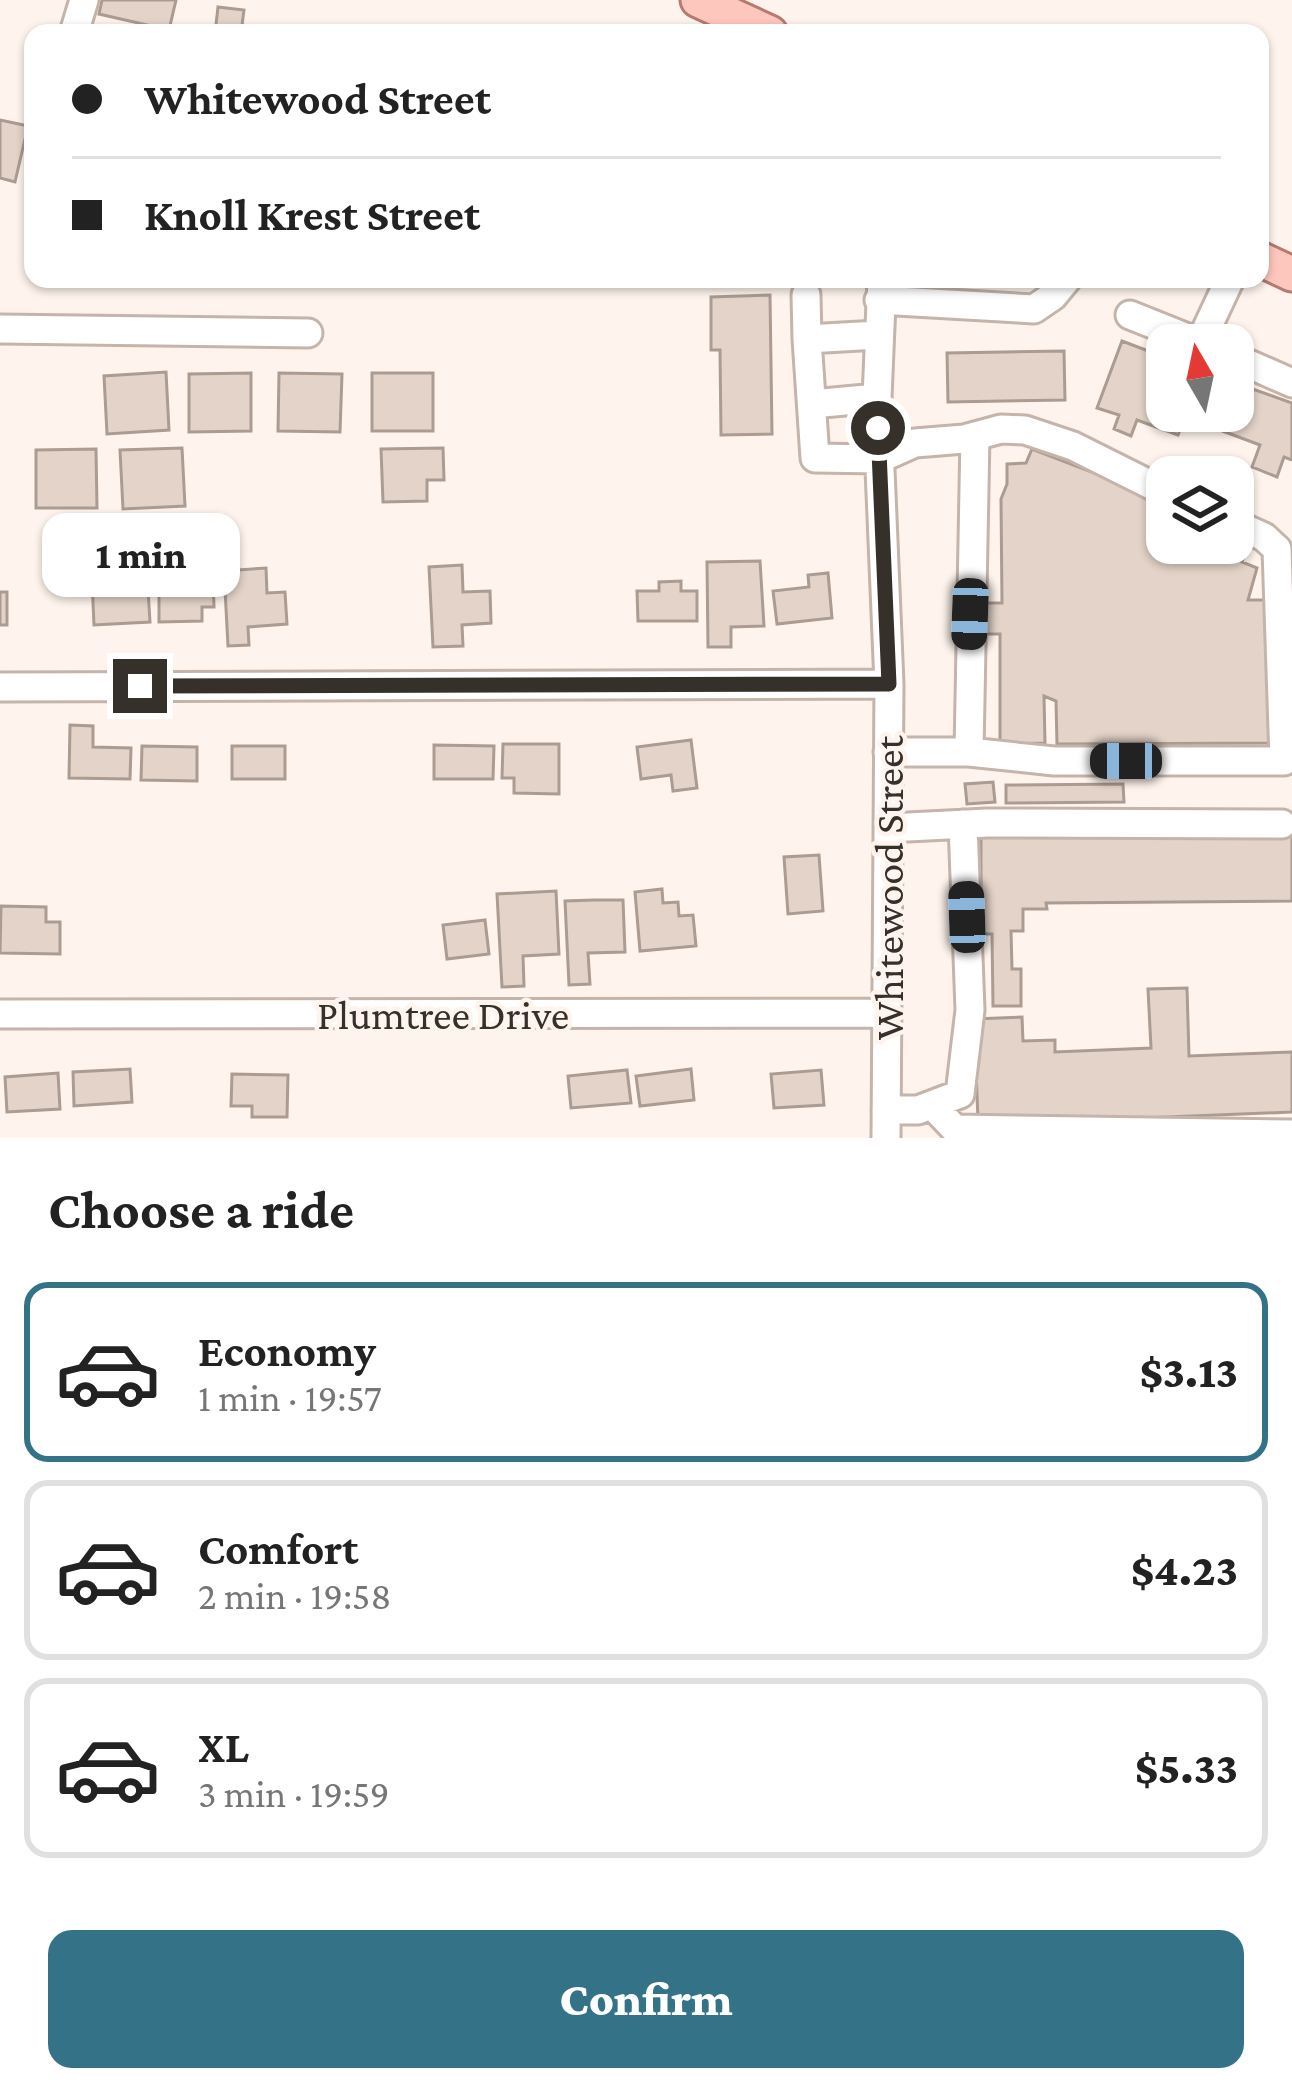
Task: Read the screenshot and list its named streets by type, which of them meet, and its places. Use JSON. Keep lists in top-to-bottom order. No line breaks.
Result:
{"streets":{"street":["Whitewood Street","Plumtree Drive"]},"crossings":[["Whitewood Street","Plumtree Drive"]],"north":"top","page":{"banner":["Whitewood Street","Knoll Krest Street"],"bubble":"1 min","heading":"Choose a ride","list":[{"name":"Economy","note":"1 min · 19:57","value":"$3.13"},{"name":"Comfort","note":"2 min · 19:58","value":"$4.23"},{"name":"XL","note":"3 min · 19:59","value":"$5.33"}],"buttons":"Confirm"}}
